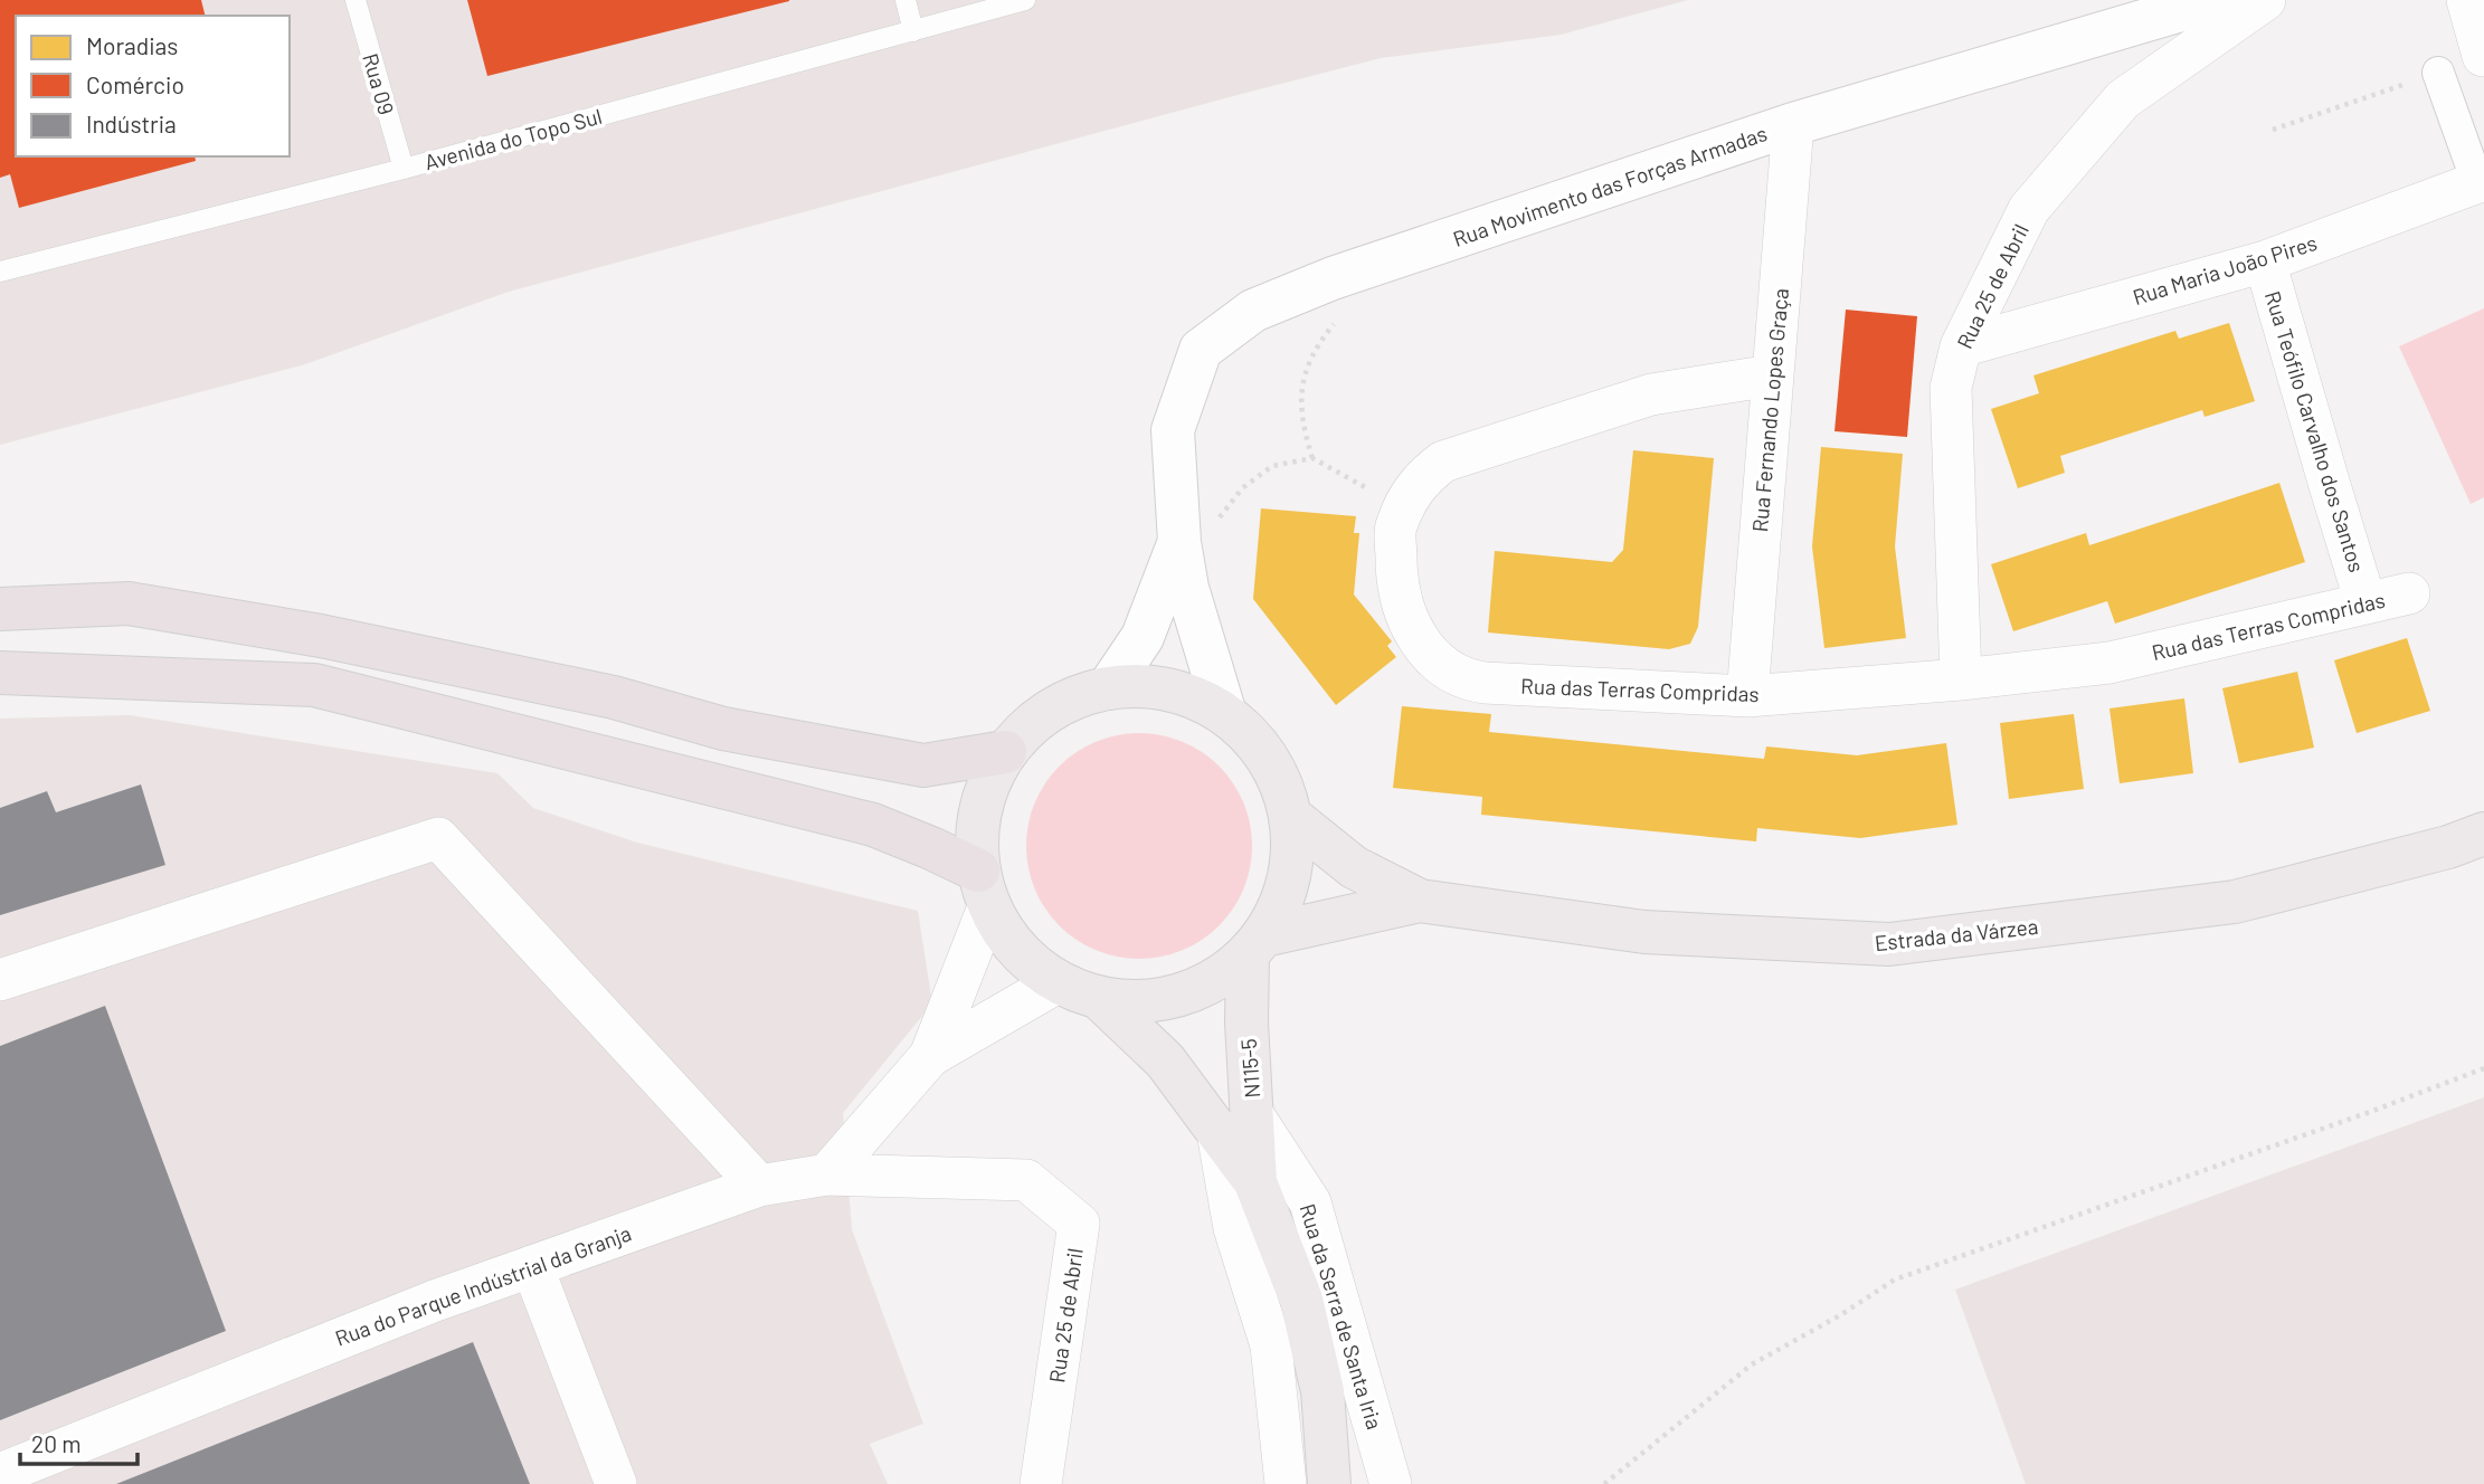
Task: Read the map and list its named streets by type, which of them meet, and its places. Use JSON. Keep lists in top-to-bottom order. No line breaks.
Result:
{"streets":{"main road":["Estrada da Várzea","N115-5"],"street":["Rua Movimento das Forças Armadas","Rua Maria João Pires","Rua 25 de Abril","Rua Fernando Lopes Graça","Rua Teófilo Carvalho dos Santos","Rua das Terras Compridas","Rua do Parque Indústrial da Granja","Rua da Serra de Santa Iria"],"lane":["Rua 09","Avenida do Topo Sul"]},"crossings":[["Rua 09","Avenida do Topo Sul"],["Rua Movimento das Forças Armadas","Rua Fernando Lopes Graça"],["Rua Maria João Pires","Rua 25 de Abril"],["Rua Maria João Pires","Rua Teófilo Carvalho dos Santos"],["Rua 25 de Abril","Rua das Terras Compridas"],["Rua 25 de Abril","Rua do Parque Indústrial da Granja"],["Rua Fernando Lopes Graça","Rua das Terras Compridas"],["Rua Teófilo Carvalho dos Santos","Rua das Terras Compridas"],["Estrada da Várzea","N115-5"],["N115-5","Rua da Serra de Santa Iria"]],"legend":["Moradias","Comércio","Indústria"],"scale_bar":"20 m"}
